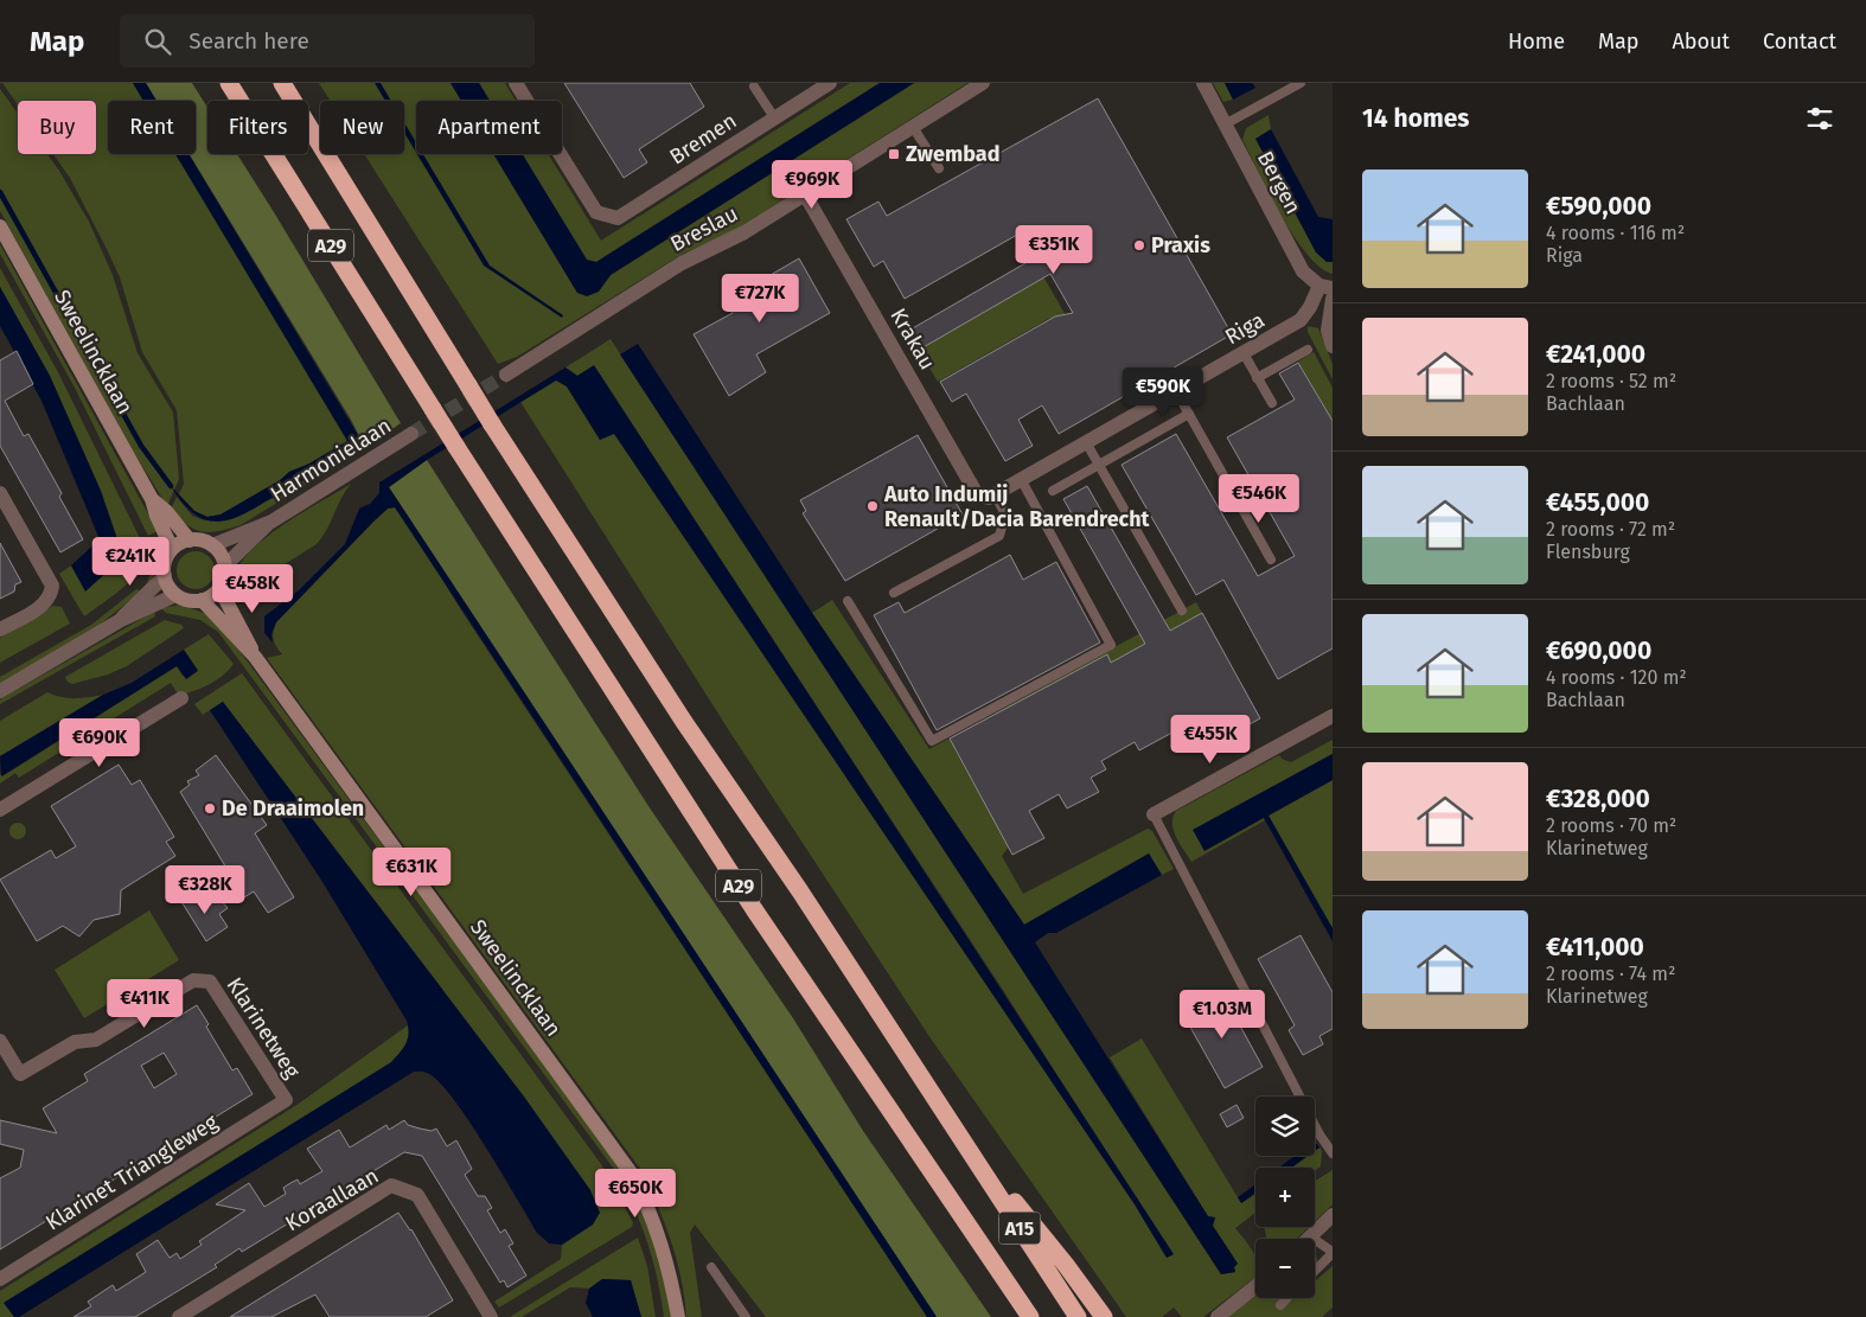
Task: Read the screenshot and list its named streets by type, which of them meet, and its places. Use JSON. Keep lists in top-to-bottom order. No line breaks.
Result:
{"streets":{"highway":["A29","A15"],"main road":["Sweelincklaan"],"street":["Bremen","Bergen","Breslau","Riga","Krakau","Harmonielaan","Klarinetweg","Klarinet Triangleweg","Koraallaan"]},"crossings":[["Bergen","Riga"],["Breslau","Krakau"],["A29","A15"],["Riga","Krakau"],["Sweelincklaan","Harmonielaan"],["Klarinetweg","Klarinet Triangleweg"]],"places":{"transit":["Zwembad"],"other":["Praxis","Auto Indumij Renault/Dacia Barendrecht","De Draaimolen"]},"page":{"header":"Map","search":"Search here","nav":["Home","Map","About","Contact"],"heading":"14 homes","chip":["Buy","Rent","Filters","New","Apartment"],"list":[{"name":"€590,000","note":"4 rooms · 116 m² · Riga"},{"name":"€241,000","note":"2 rooms · 52 m² · Bachlaan"},{"name":"€455,000","note":"2 rooms · 72 m² · Flensburg"},{"name":"€690,000","note":"4 rooms · 120 m² · Bachlaan"},{"name":"€328,000","note":"2 rooms · 70 m² · Klarinetweg"},{"name":"€411,000","note":"2 rooms · 74 m² · Klarinetweg"}],"price":["€969K","€351K","€727K","€590K","€546K","€241K","€458K","€455K","€690K","€631K","€328K","€411K","€1.03M","€650K"],"map_buttons":["+","−"]}}
